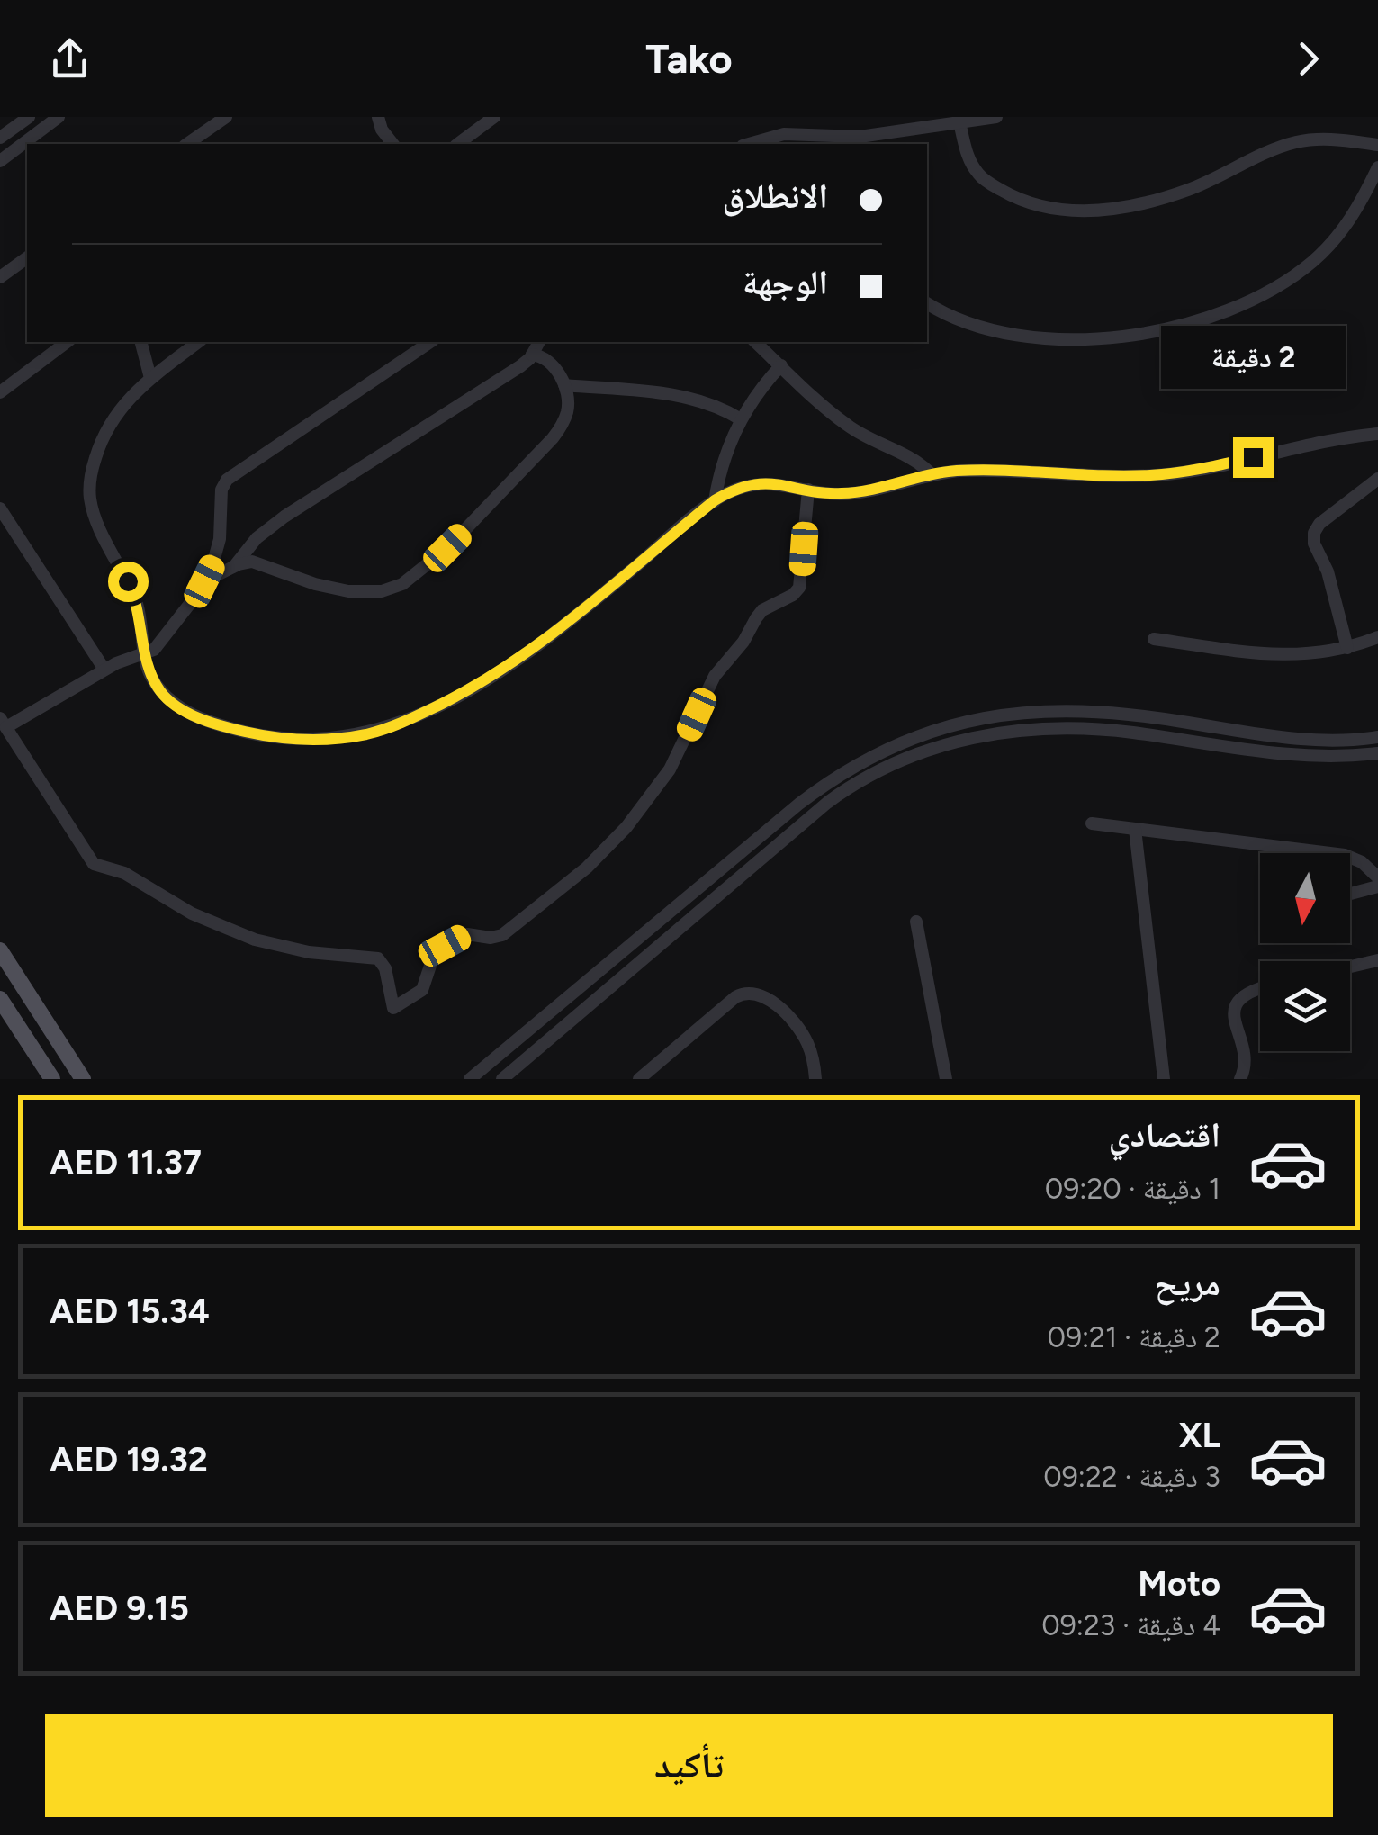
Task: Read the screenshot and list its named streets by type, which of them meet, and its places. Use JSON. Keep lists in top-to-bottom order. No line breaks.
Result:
{"north":"bottom","page":{"header":"Tako","banner":["الانطلاق","الوجهة"],"bubble":"2 دقيقة","list":[{"name":"اقتصادي","note":"1 دقيقة · 09:20","value":"AED 11.37"},{"name":"مريح","note":"2 دقيقة · 09:21","value":"AED 15.34"},{"name":"XL","note":"3 دقيقة · 09:22","value":"AED 19.32"},{"name":"Moto","note":"4 دقيقة · 09:23","value":"AED 9.15"}],"buttons":"تأكيد"}}
